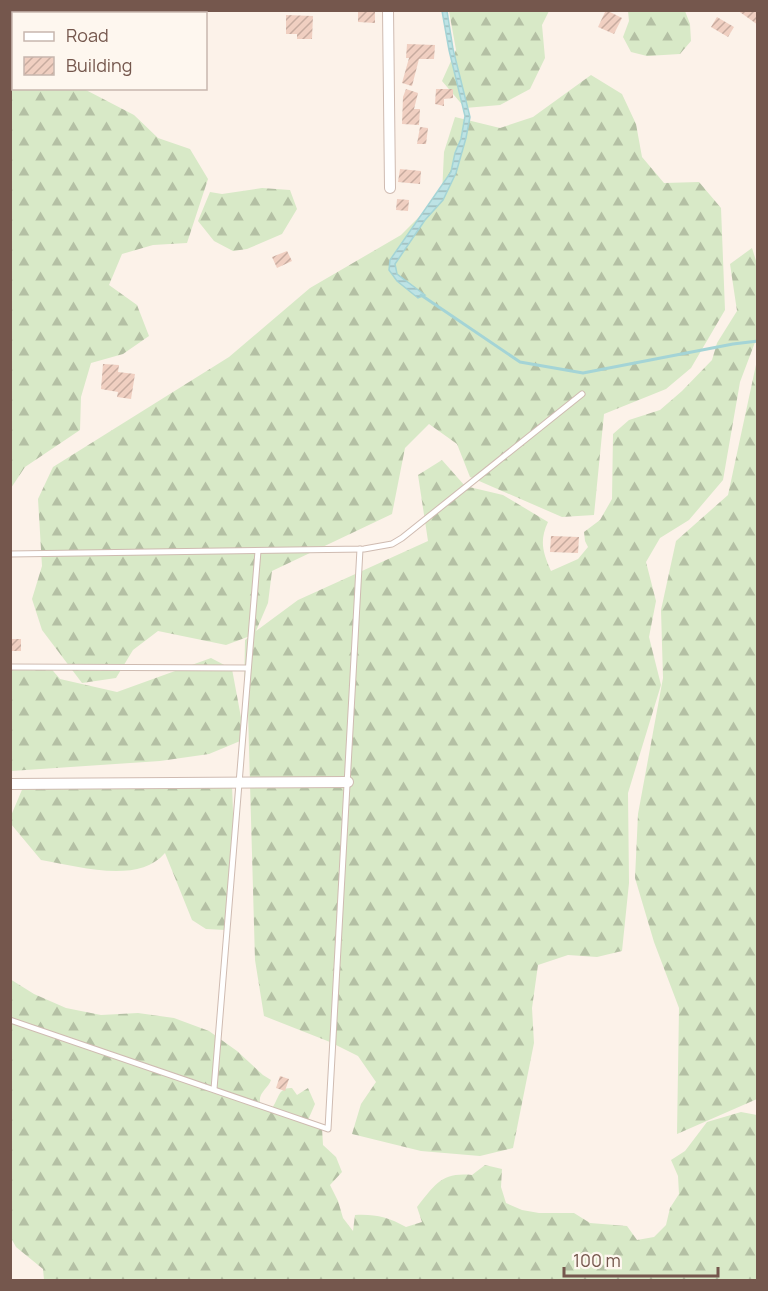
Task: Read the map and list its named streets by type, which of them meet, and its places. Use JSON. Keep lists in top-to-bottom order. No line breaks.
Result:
{"legend":["Road","Building"],"scale_bar":"100 m"}
